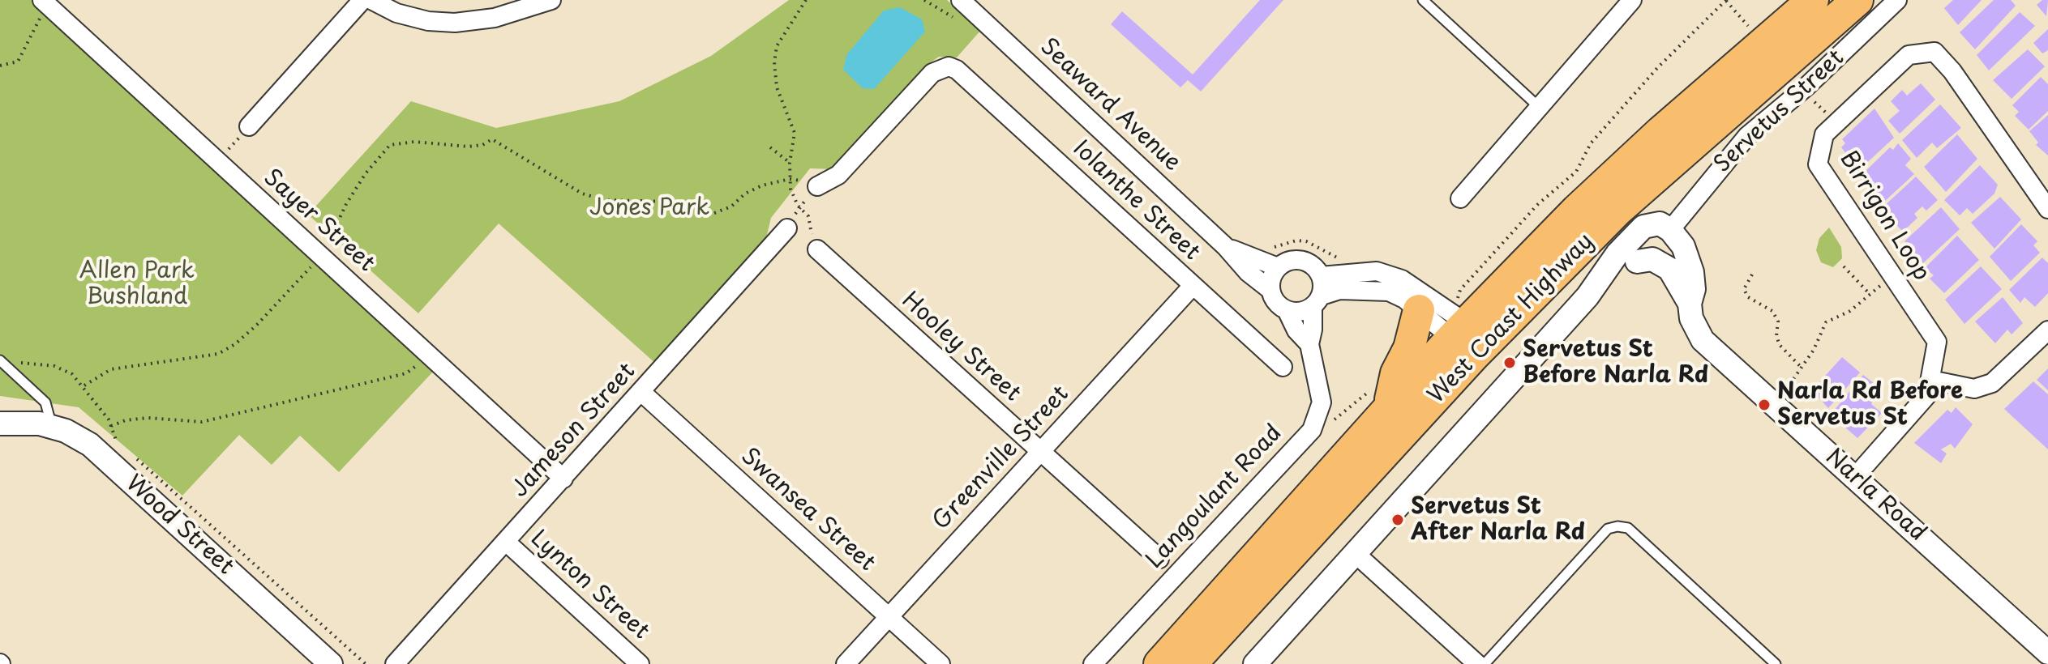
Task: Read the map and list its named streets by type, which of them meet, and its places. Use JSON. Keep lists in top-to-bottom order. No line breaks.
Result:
{"streets":{"highway":["West Coast Highway"],"street":["Seaward Avenue","Servetus Street","Iolanthe Street","Birrigon Loop","Sayer Street","Hooley Street","Jameson Street","Greenville Street","Narla Road","Langoulant Road","Swansea Street","Wood Street","Lynton Street"]},"crossings":[["Seaward Avenue","Langoulant Road"],["Servetus Street","Narla Road"],["Iolanthe Street","Greenville Street"],["Birrigon Loop","Narla Road"],["Sayer Street","Jameson Street"],["Hooley Street","Greenville Street"],["Jameson Street","Swansea Street"],["Jameson Street","Lynton Street"],["Greenville Street","Swansea Street"]],"parks":["Jones Park","Allen Park Bushland"],"places":["Servetus St Before Narla Rd","Narla Rd Before Servetus St","Servetus St After Narla Rd"]}
